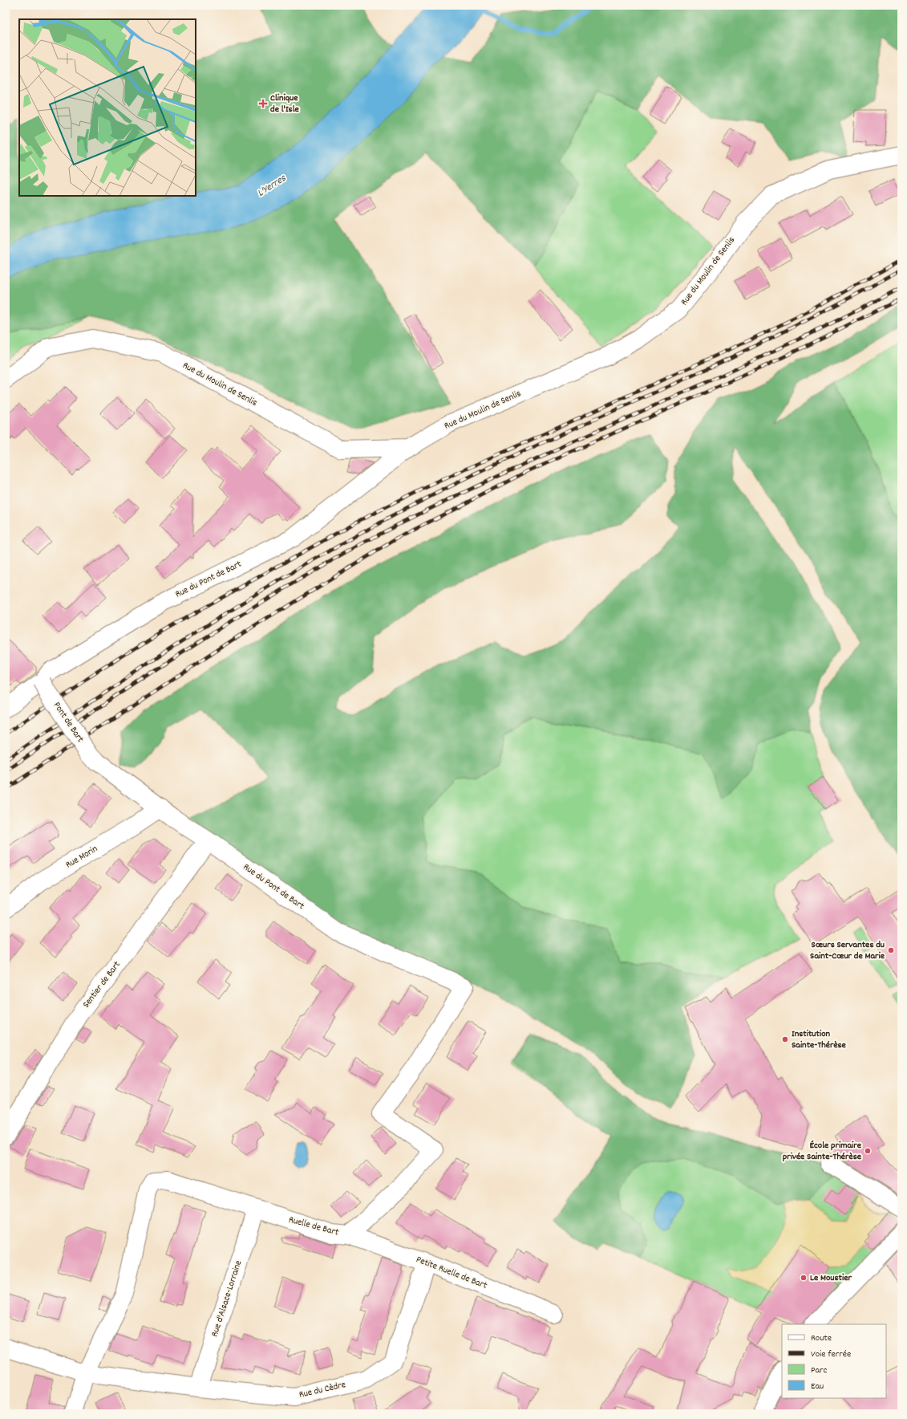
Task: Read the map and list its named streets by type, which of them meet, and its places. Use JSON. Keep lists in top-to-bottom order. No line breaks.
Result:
{"streets":{"street":["Rue du Moulin de Senlis","Rue du Pont de Bart","Pont de Bart","Rue Morin","Sentier de Bart","Ruelle de Bart","Petite Ruelle de Bart","Rue d'Alsace-Lorraine","Rue du Cèdre"]},"crossings":[["Rue du Moulin de Senlis","Rue du Pont de Bart"],["Rue du Pont de Bart","Pont de Bart"],["Rue du Pont de Bart","Rue Morin"],["Rue du Pont de Bart","Sentier de Bart"],["Rue du Pont de Bart","Ruelle de Bart"],["Ruelle de Bart","Petite Ruelle de Bart"],["Ruelle de Bart","Rue d'Alsace-Lorraine"],["Ruelle de Bart","Rue du Cèdre"],["Petite Ruelle de Bart","Rue du Cèdre"],["Rue d'Alsace-Lorraine","Rue du Cèdre"]],"water":["L'Yerres"],"places":{"health":["Clinique de l'Isle"],"other":["Sœurs Servantes du Saint-Cœur de Marie","Institution Sainte-Thérèse","École primaire privée Sainte-Thérèse","Le Moustier"]},"legend":["Route","Voie ferrée","Parc","Eau"]}
